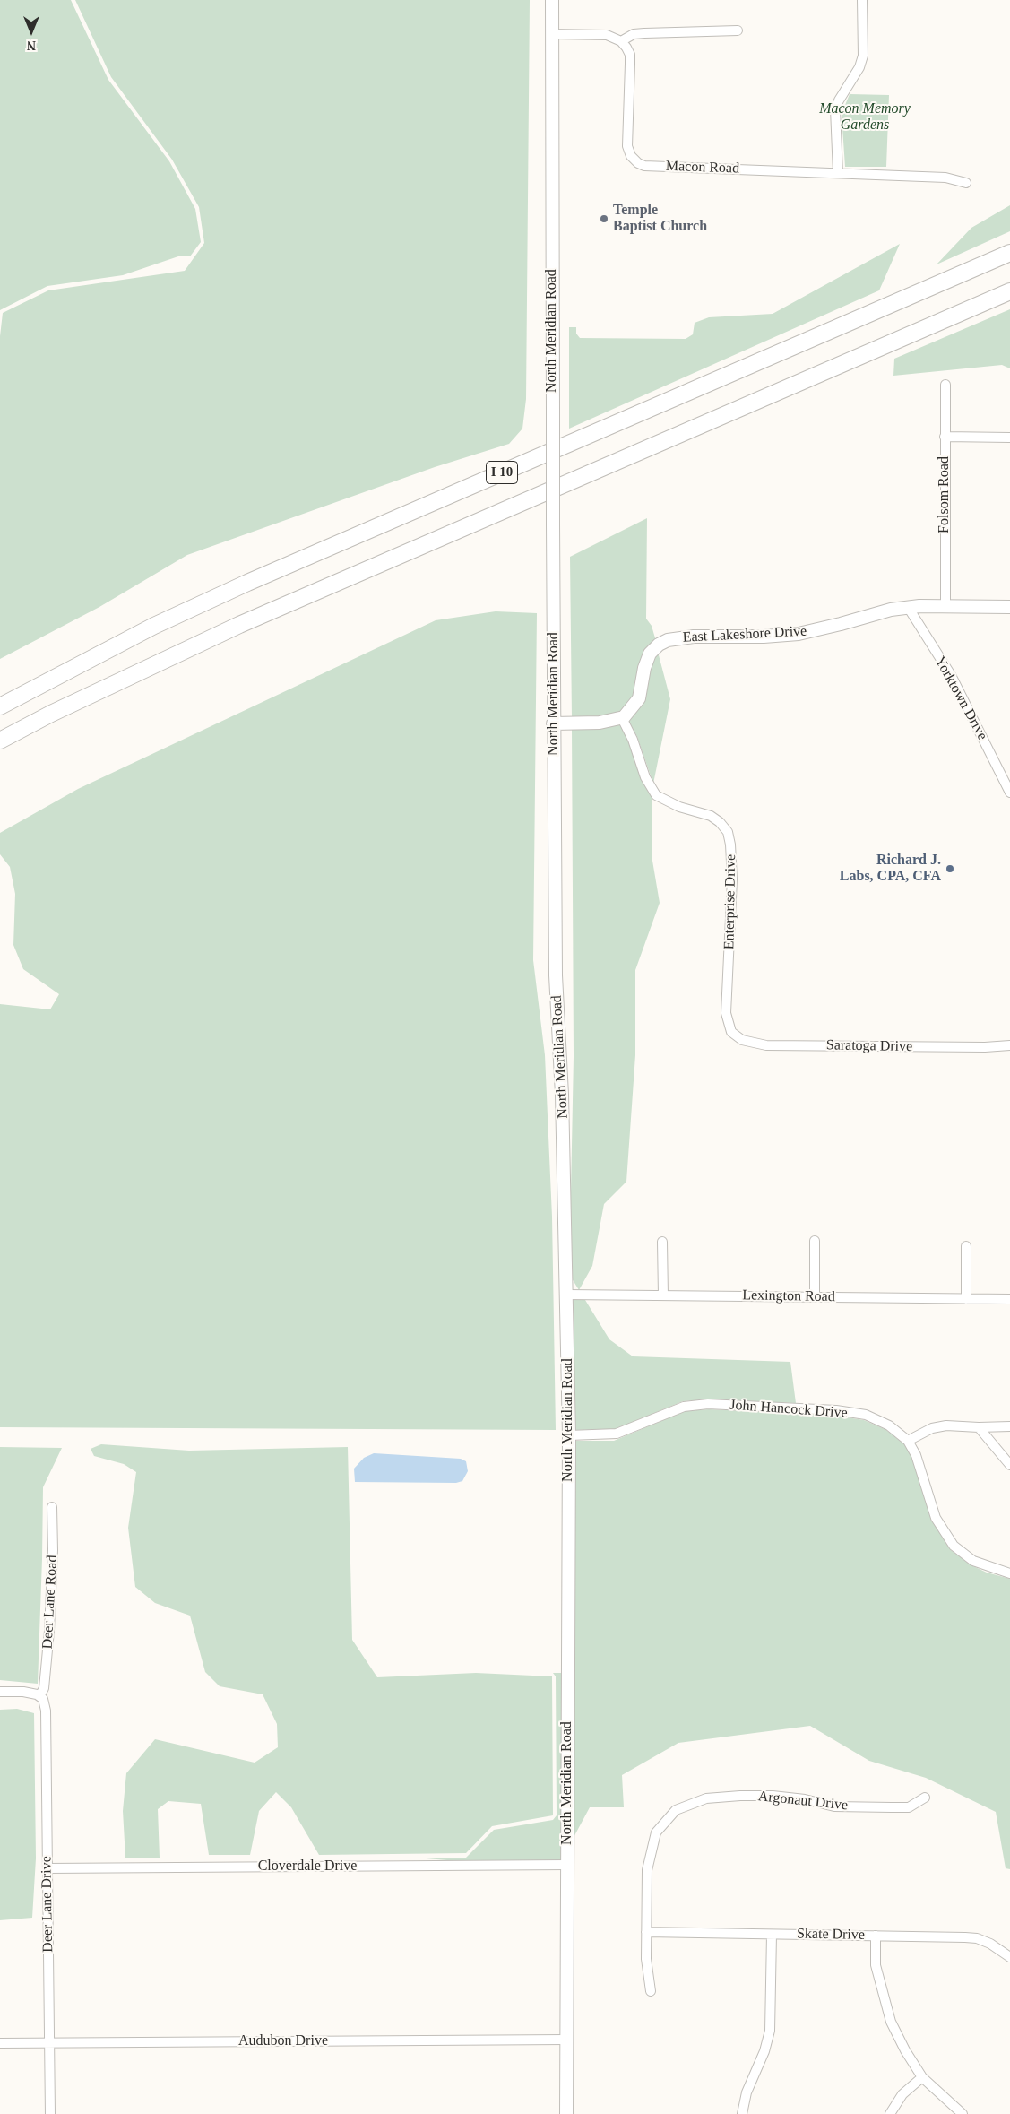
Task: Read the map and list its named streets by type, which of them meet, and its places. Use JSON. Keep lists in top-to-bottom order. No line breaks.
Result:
{"streets":{"highway":["I 10"],"main road":["North Meridian Road","East Lakeshore Drive"],"street":["Macon Road","Folsom Road","Yorktown Drive","Enterprise Drive","Saratoga Drive","Lexington Road","John Hancock Drive","Deer Lane Road","Argonaut Drive","Cloverdale Drive","Deer Lane Drive","Skate Drive","Audubon Drive"]},"crossings":[["North Meridian Road","Lexington Road"],["North Meridian Road","John Hancock Drive"],["North Meridian Road","Cloverdale Drive"],["North Meridian Road","Audubon Drive"],["Folsom Road","East Lakeshore Drive"],["East Lakeshore Drive","Yorktown Drive"],["East Lakeshore Drive","Enterprise Drive"],["Enterprise Drive","Saratoga Drive"],["Deer Lane Road","Deer Lane Drive"],["Argonaut Drive","Skate Drive"],["Cloverdale Drive","Deer Lane Drive"],["Deer Lane Drive","Audubon Drive"]],"parks":["Macon Memory Gardens"],"places":["Temple Baptist Church","Richard J. Labs, CPA, CFA"],"north":"bottom"}
